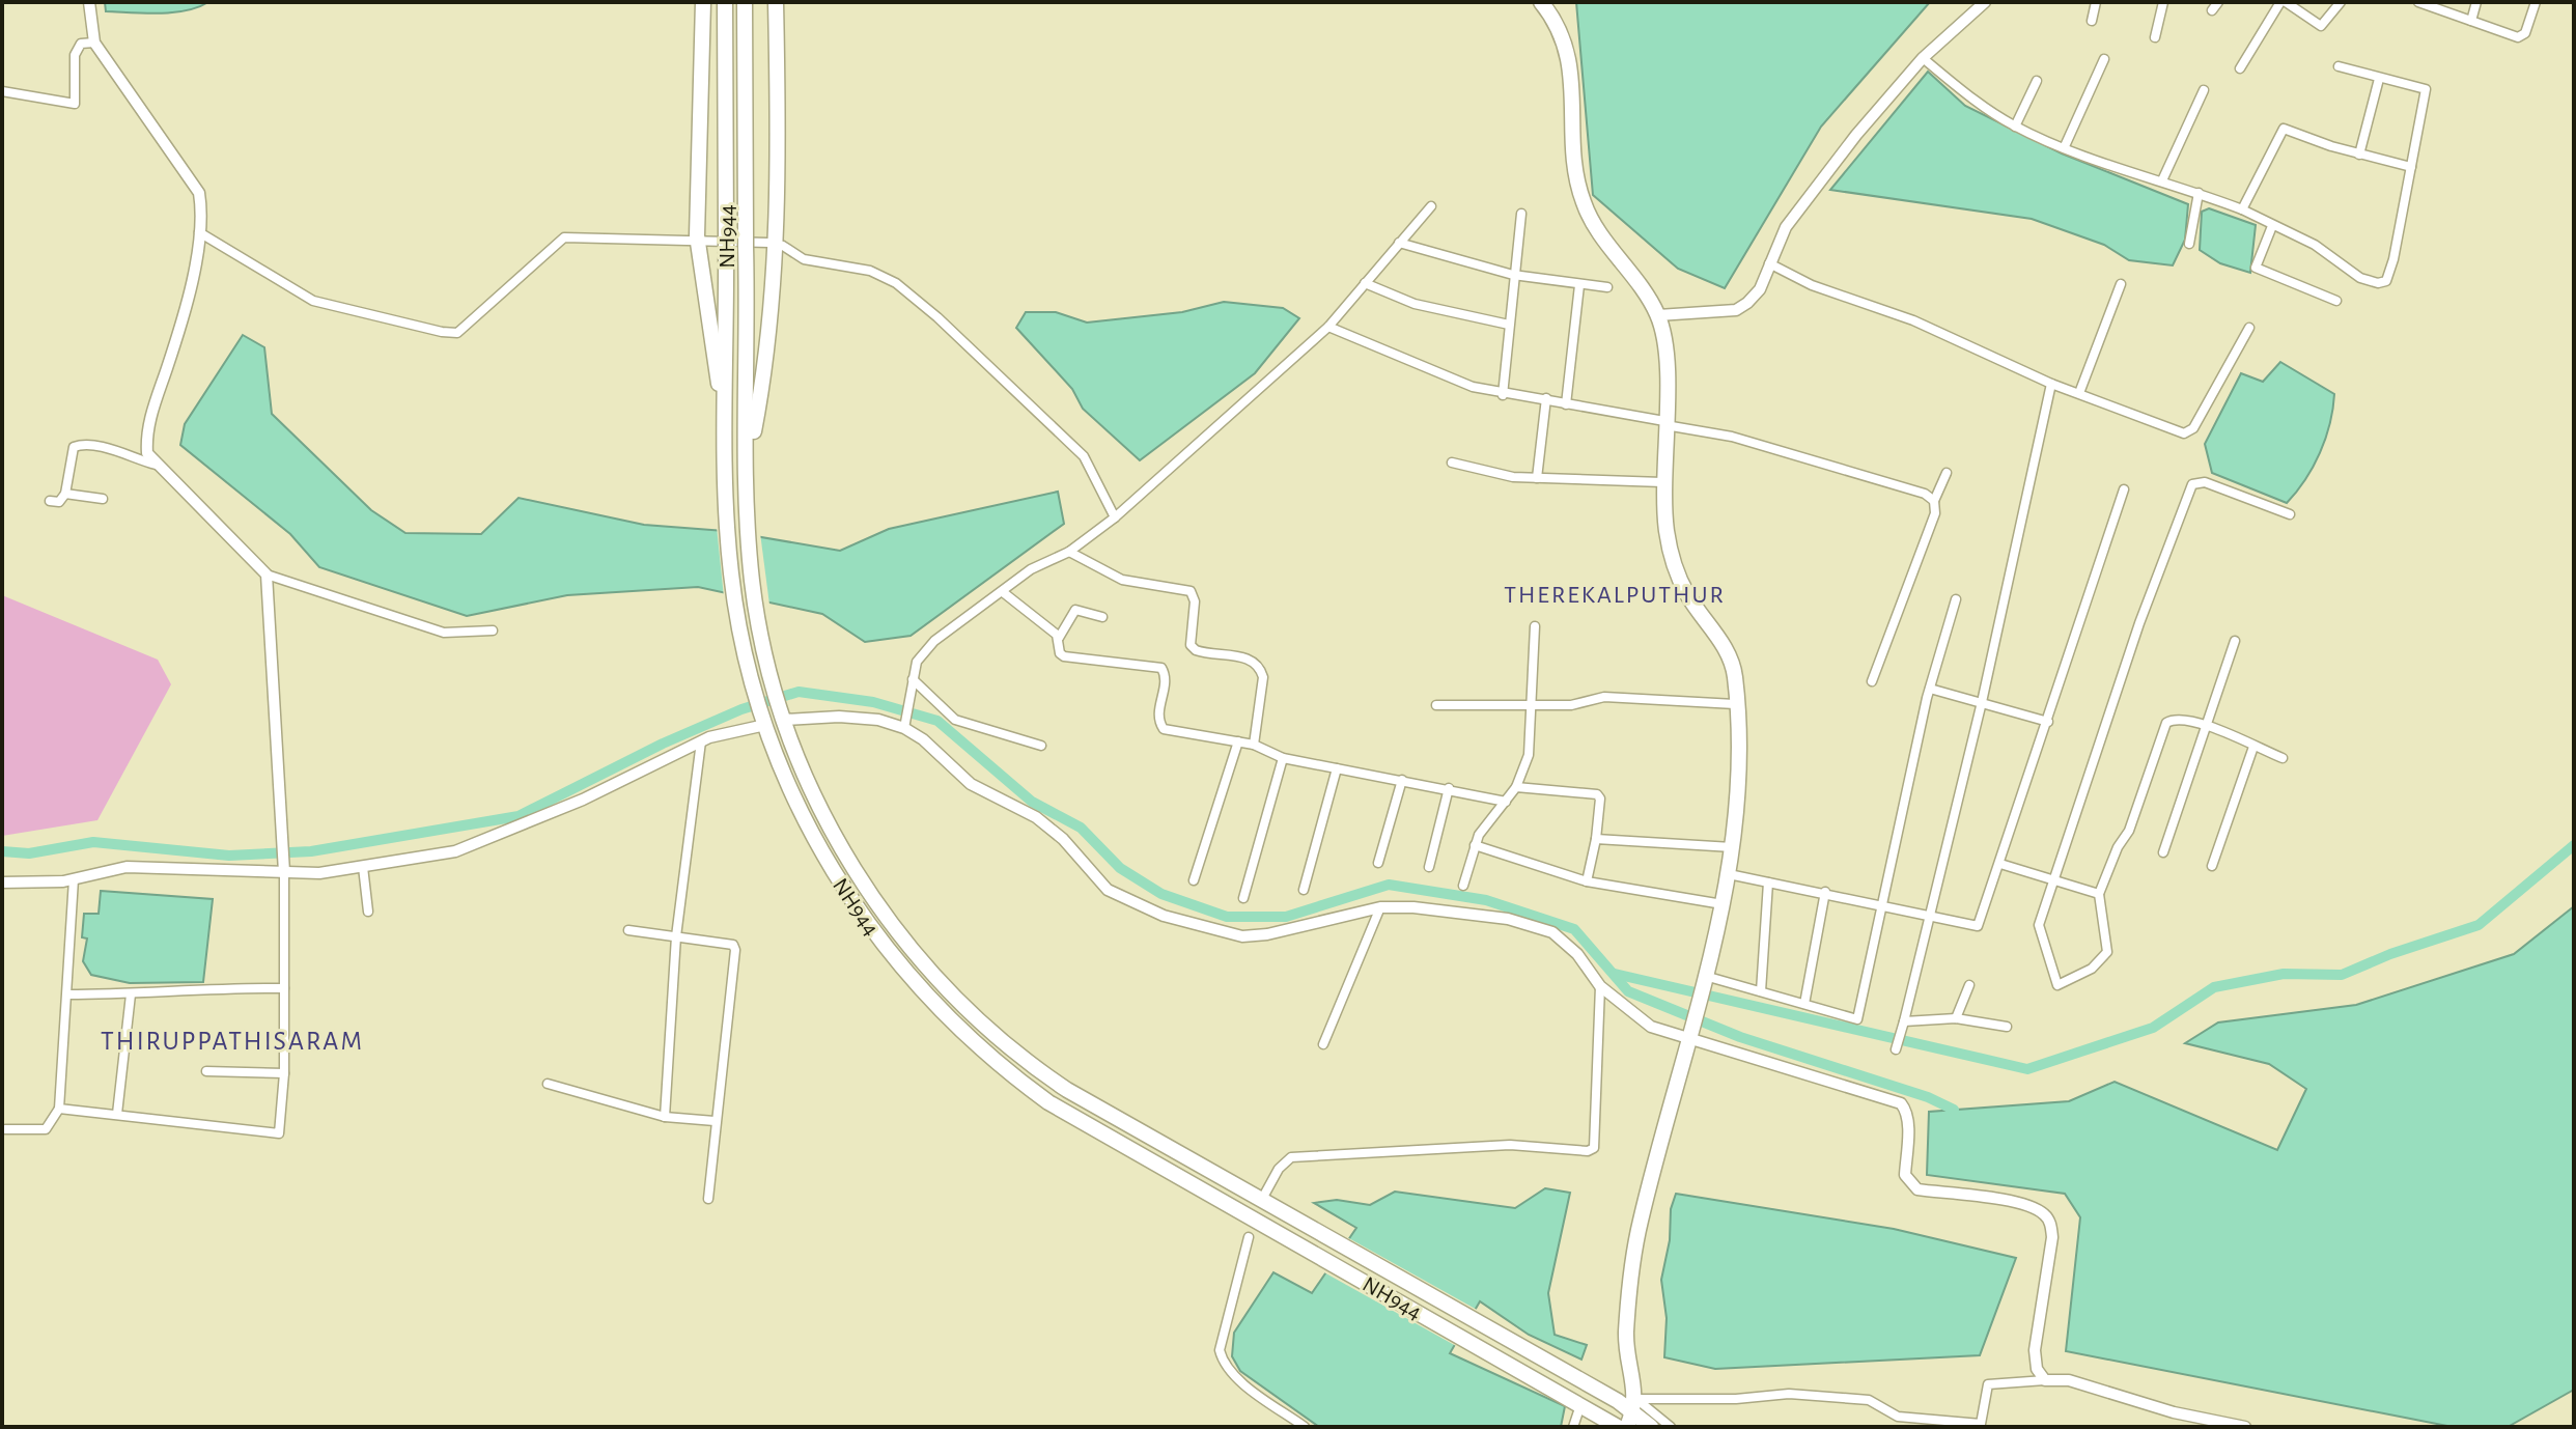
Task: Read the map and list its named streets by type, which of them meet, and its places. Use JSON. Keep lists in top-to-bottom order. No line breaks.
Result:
{"streets":{"main road":["NH944"]},"districts":["THEREKALPUTHUR","THIRUPPATHISARAM"]}
